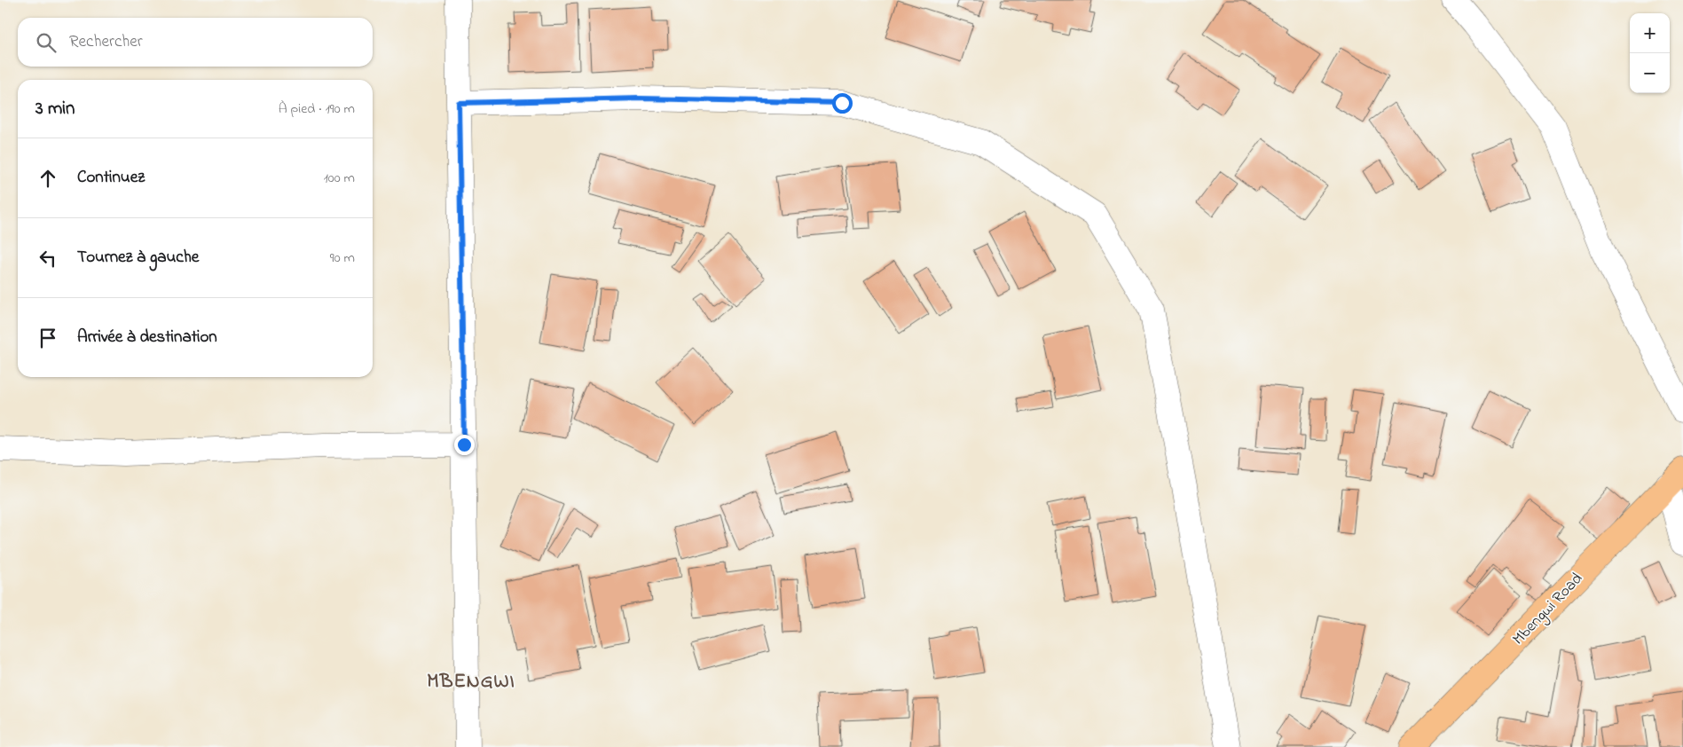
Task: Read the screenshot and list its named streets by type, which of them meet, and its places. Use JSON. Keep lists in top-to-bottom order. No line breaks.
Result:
{"streets":{"main road":["Mbengwi Road"]},"districts":["MBENGWI"],"page":{"map_buttons":["+","−"],"search":"Rechercher","heading":["3 min","À pied · 190 m"],"list":[["Continuez","100 m"],["Tournez à gauche","90 m"],"Arrivée à destination"]}}
